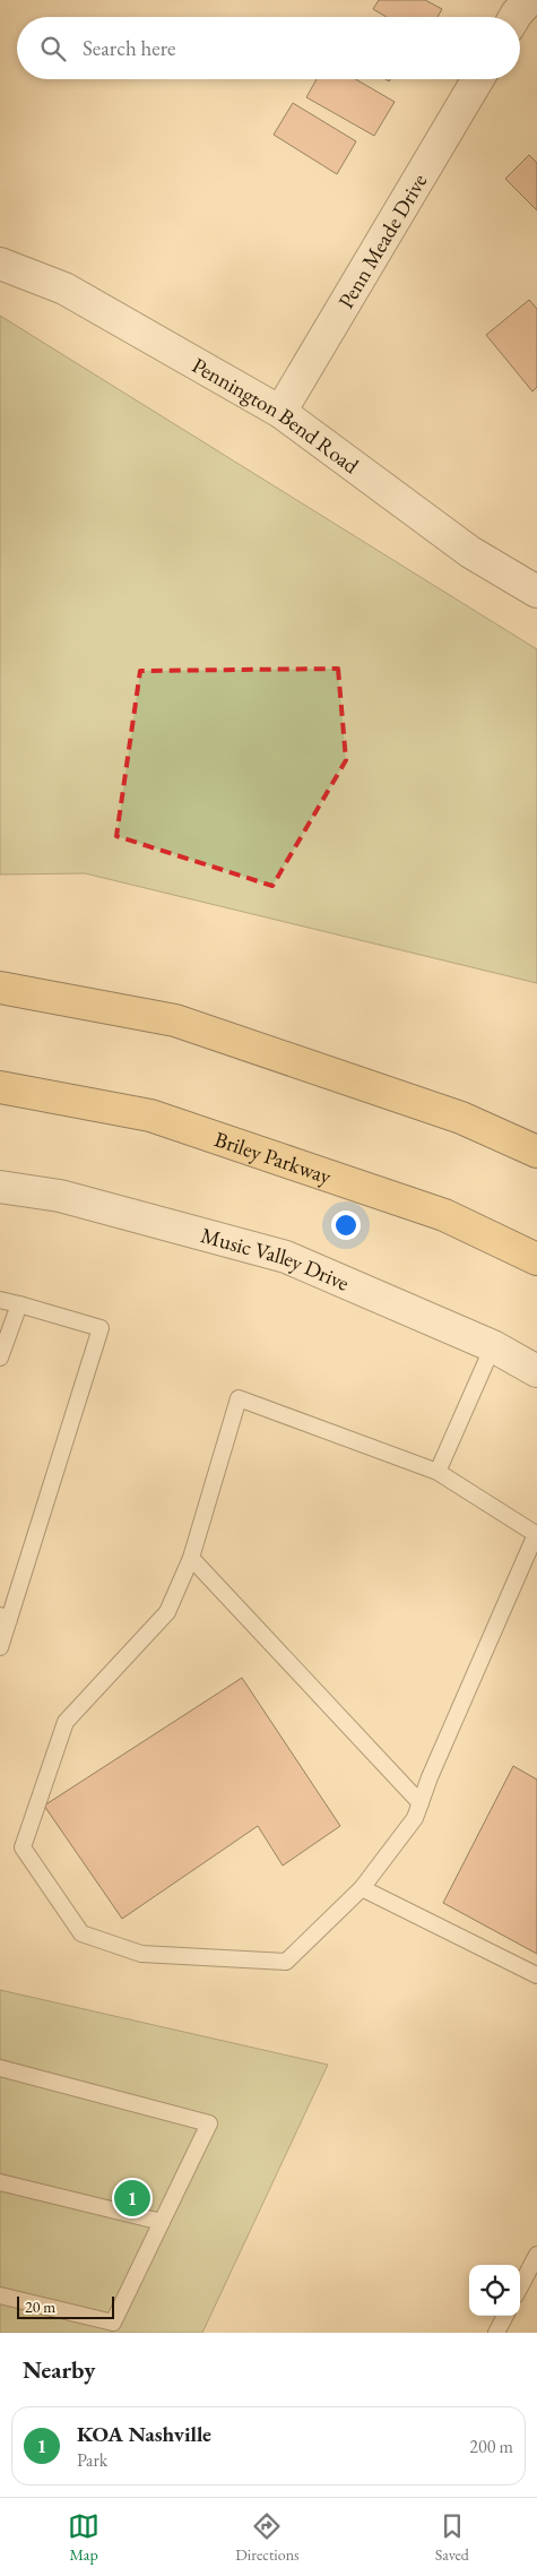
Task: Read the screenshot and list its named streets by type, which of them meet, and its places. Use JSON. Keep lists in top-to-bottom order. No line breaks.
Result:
{"streets":{"highway":["Briley Parkway"],"street":["Penn Meade Drive","Pennington Bend Road","Music Valley Drive"]},"crossings":[["Penn Meade Drive","Pennington Bend Road"]],"scale_bar":"20 m","page":{"search":"Search here","pins":"1","scale":"20 m","heading":"Nearby","list":[{"mark":"1","name":"KOA Nashville","note":"Park","value":"200 m"}],"nav":["Map","Directions","Saved"]}}
